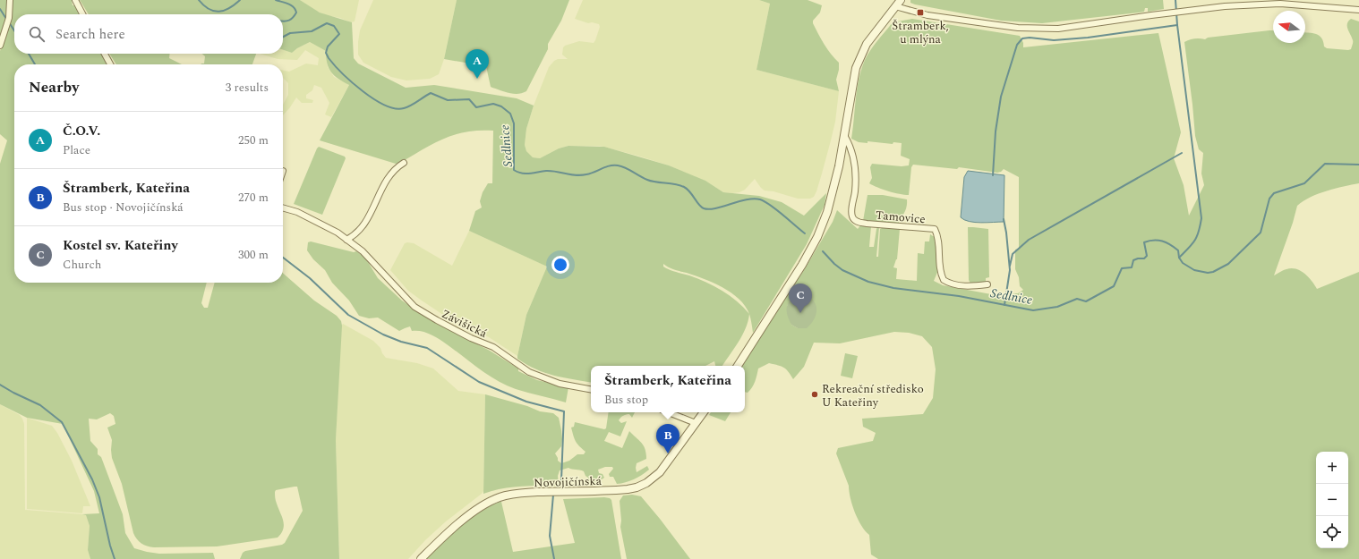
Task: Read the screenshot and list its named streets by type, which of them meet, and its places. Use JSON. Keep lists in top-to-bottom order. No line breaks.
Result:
{"streets":{"street":["Tamovice","Závišická","Novojičínská"]},"water":["Sedlnice"],"places":{"transit":["Štramberk, u mlýna"],"other":["Rekreační středisko U Kateřiny"]},"north":"left","page":{"search":"Search here","pins":["A","C","B"],"heading":["Nearby","3 results"],"list":[{"mark":"A","name":"Č.O.V.","note":"Place","value":"250 m"},{"mark":"B","name":"Štramberk, Kateřina","note":"Bus stop · Novojičínská","value":"270 m"},{"mark":"C","name":"Kostel sv. Kateřiny","note":"Church","value":"300 m"}],"popup":["Štramberk, Kateřina","Bus stop"],"map_buttons":["+","−"]}}
